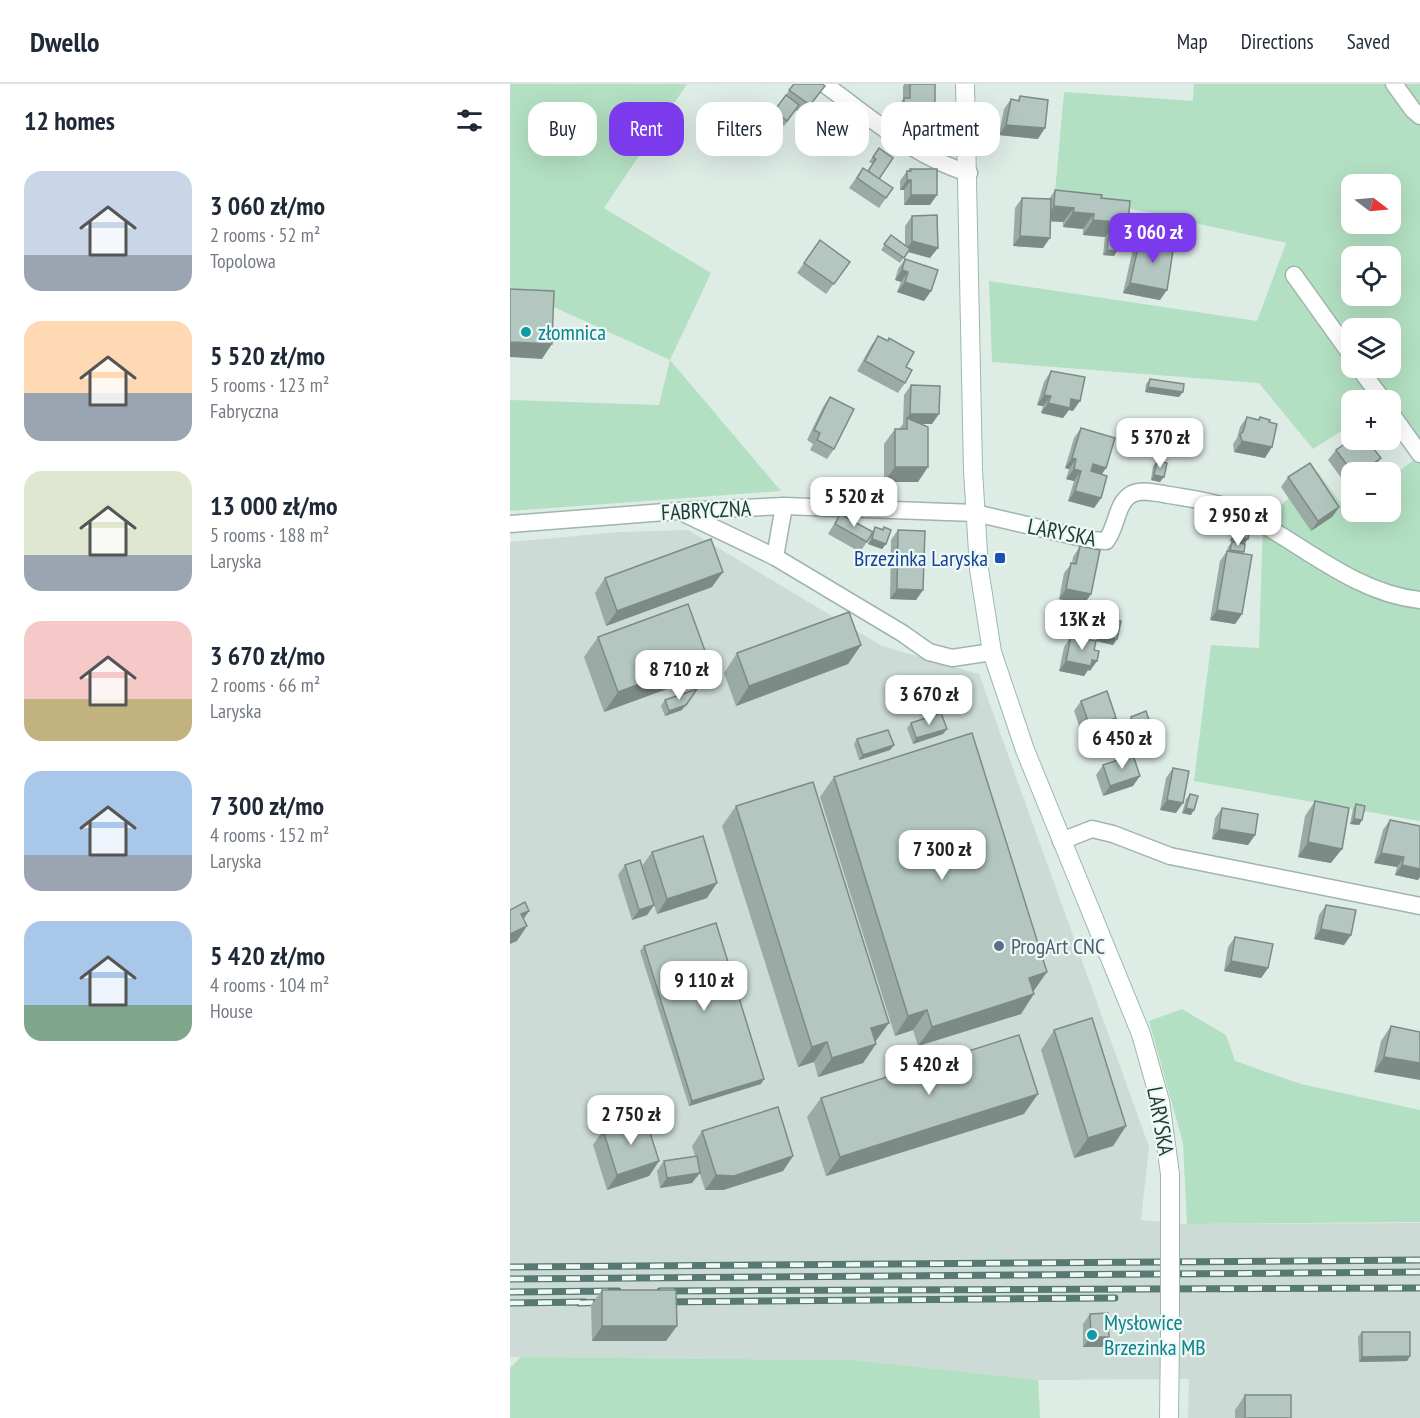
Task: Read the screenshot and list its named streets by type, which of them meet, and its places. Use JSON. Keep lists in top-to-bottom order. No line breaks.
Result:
{"streets":{"street":["FABRYCZNA","LARYSKA"]},"crossings":[["FABRYCZNA","LARYSKA"]],"places":{"other":["złomnica","ProgArt CNC","Mysłowice Brzezinka MB"],"transit":["Brzezinka Laryska"]},"north":"right","page":{"header":"Dwello","nav":["Map","Directions","Saved"],"heading":"12 homes","chip":["Buy","Rent","Filters","New","Apartment"],"list":[{"name":"3 060 zł/mo","note":"2 rooms · 52 m² · Topolowa"},{"name":"5 520 zł/mo","note":"5 rooms · 123 m² · Fabryczna"},{"name":"13 000 zł/mo","note":"5 rooms · 188 m² · Laryska"},{"name":"3 670 zł/mo","note":"2 rooms · 66 m² · Laryska"},{"name":"7 300 zł/mo","note":"4 rooms · 152 m² · Laryska"},{"name":"5 420 zł/mo","note":"4 rooms · 104 m² · House"}],"map_buttons":["+","−"],"price":["3 060 zł","5 370 zł","5 520 zł","2 950 zł","13K zł","8 710 zł","3 670 zł","6 450 zł","7 300 zł","9 110 zł","5 420 zł","2 750 zł"]}}
